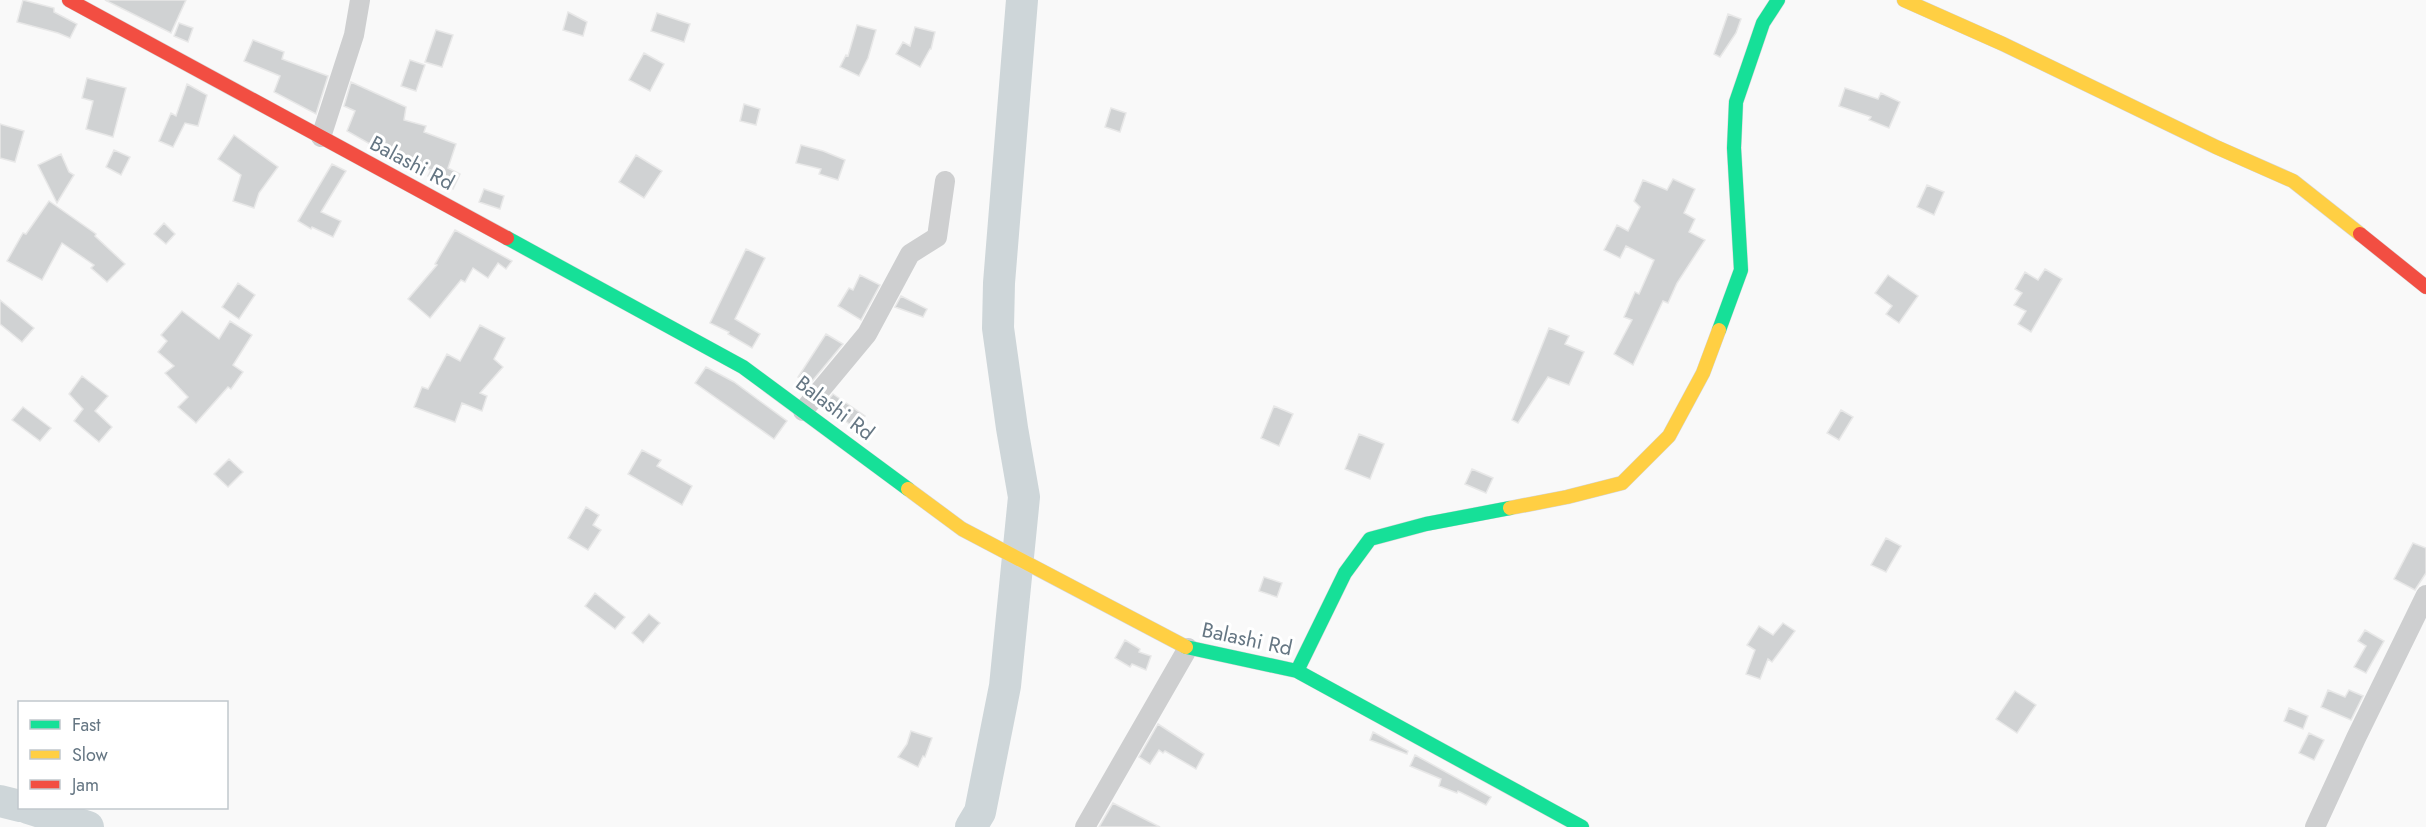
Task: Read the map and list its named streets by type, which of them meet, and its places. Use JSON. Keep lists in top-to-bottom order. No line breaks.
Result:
{"streets":{"main road":["Balashi Rd"]},"legend":["Fast","Slow","Jam"]}
